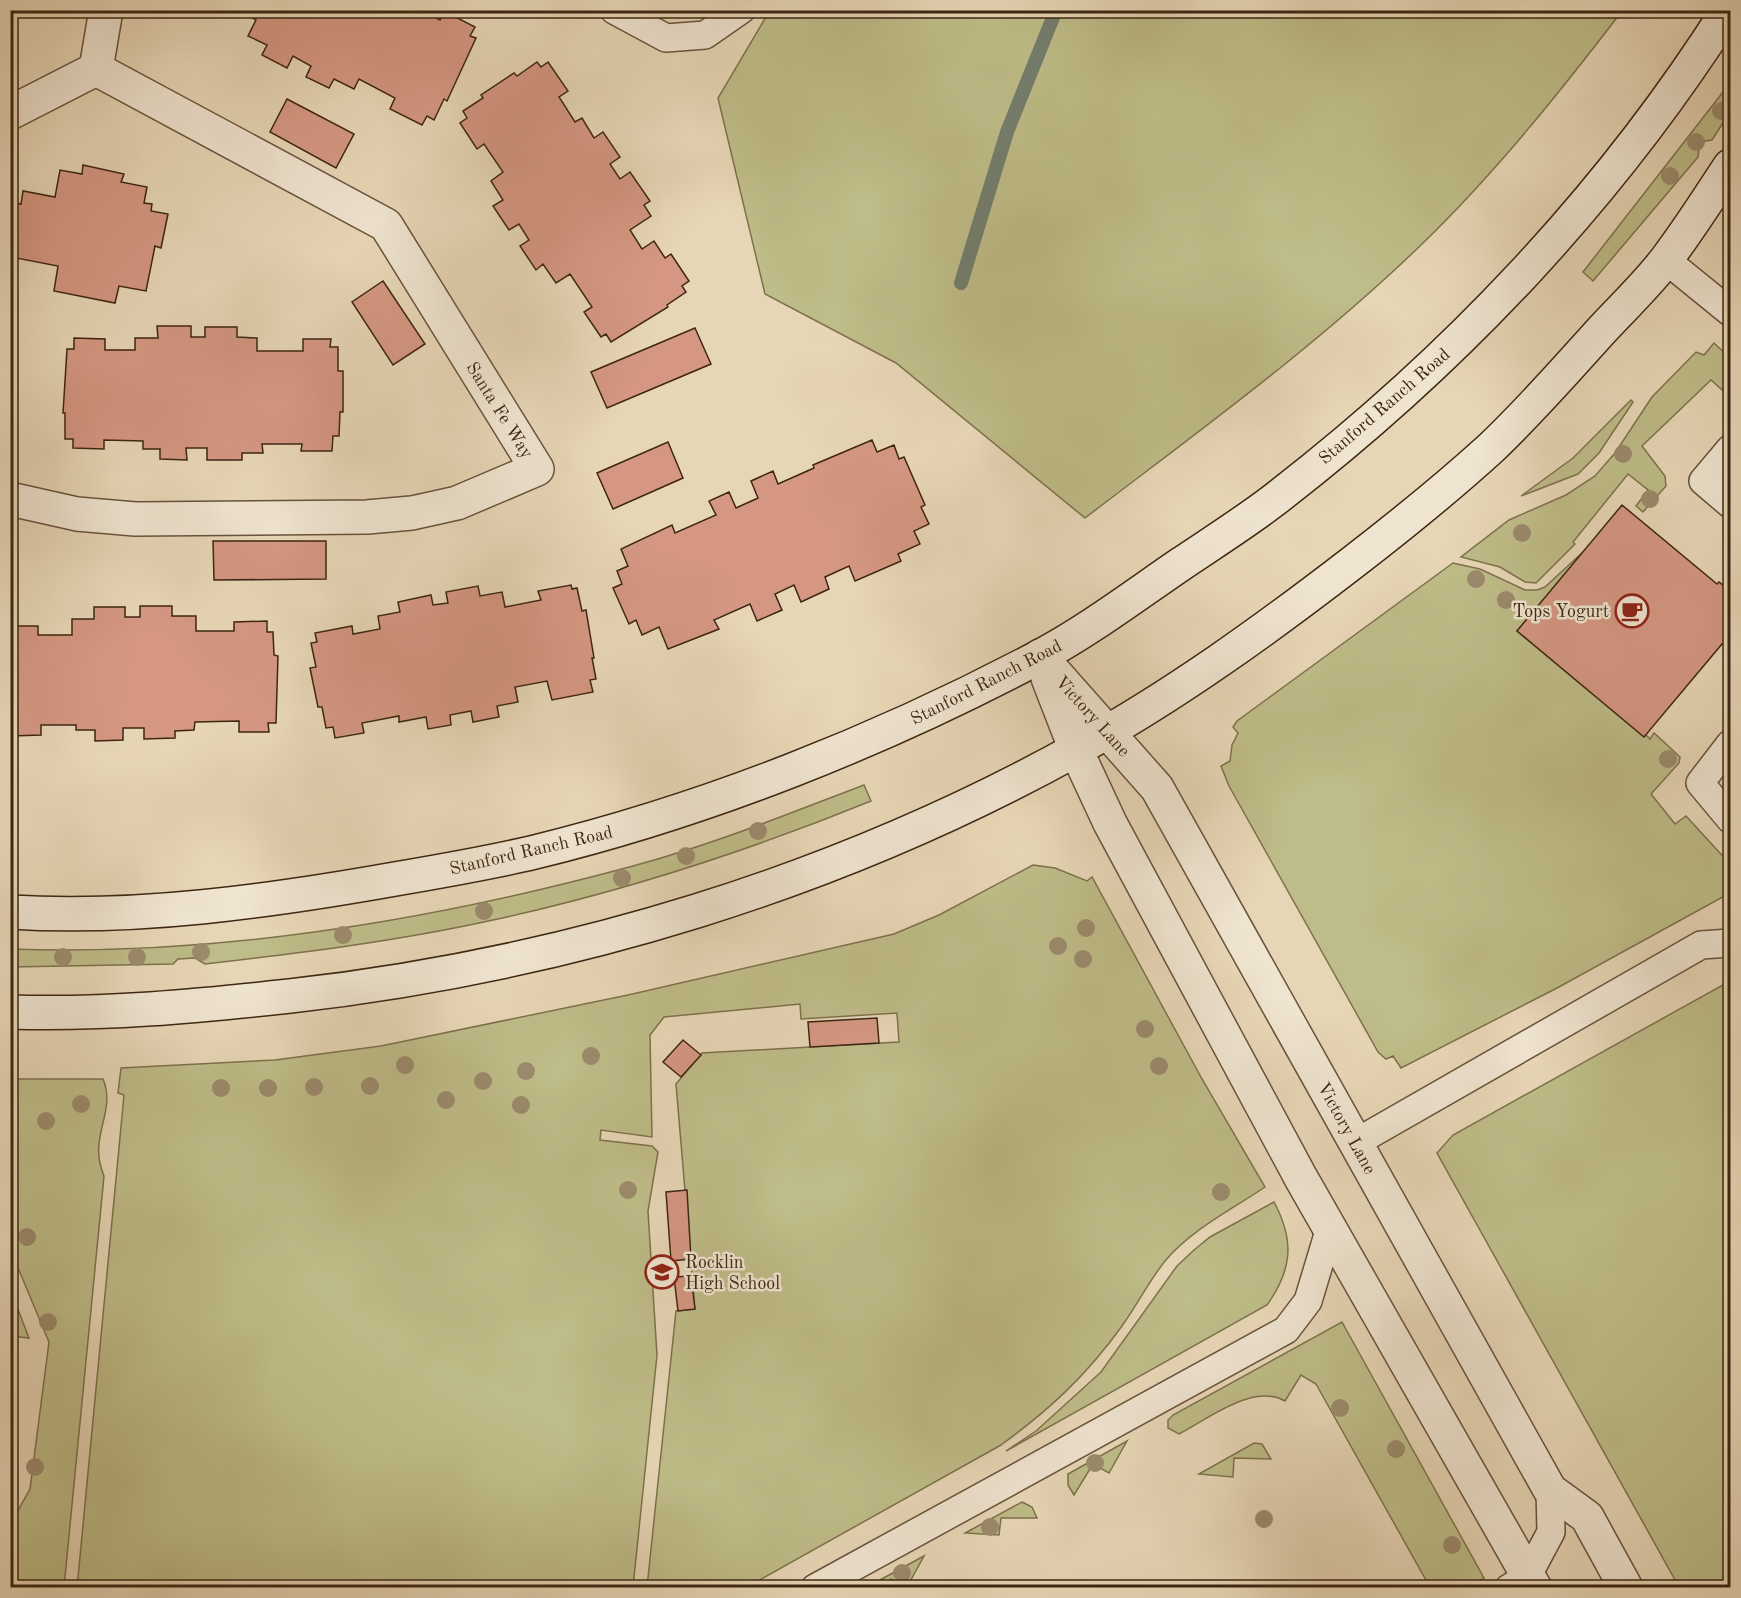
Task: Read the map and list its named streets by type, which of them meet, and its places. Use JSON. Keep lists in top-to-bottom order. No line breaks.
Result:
{"streets":{"main road":["Stanford Ranch Road","Santa Fe Way","Victory Lane"]},"crossings":[["Stanford Ranch Road","Victory Lane"]],"places":{"cafe":["Tops Yogurt"],"school or university":["Rocklin High School"]}}
